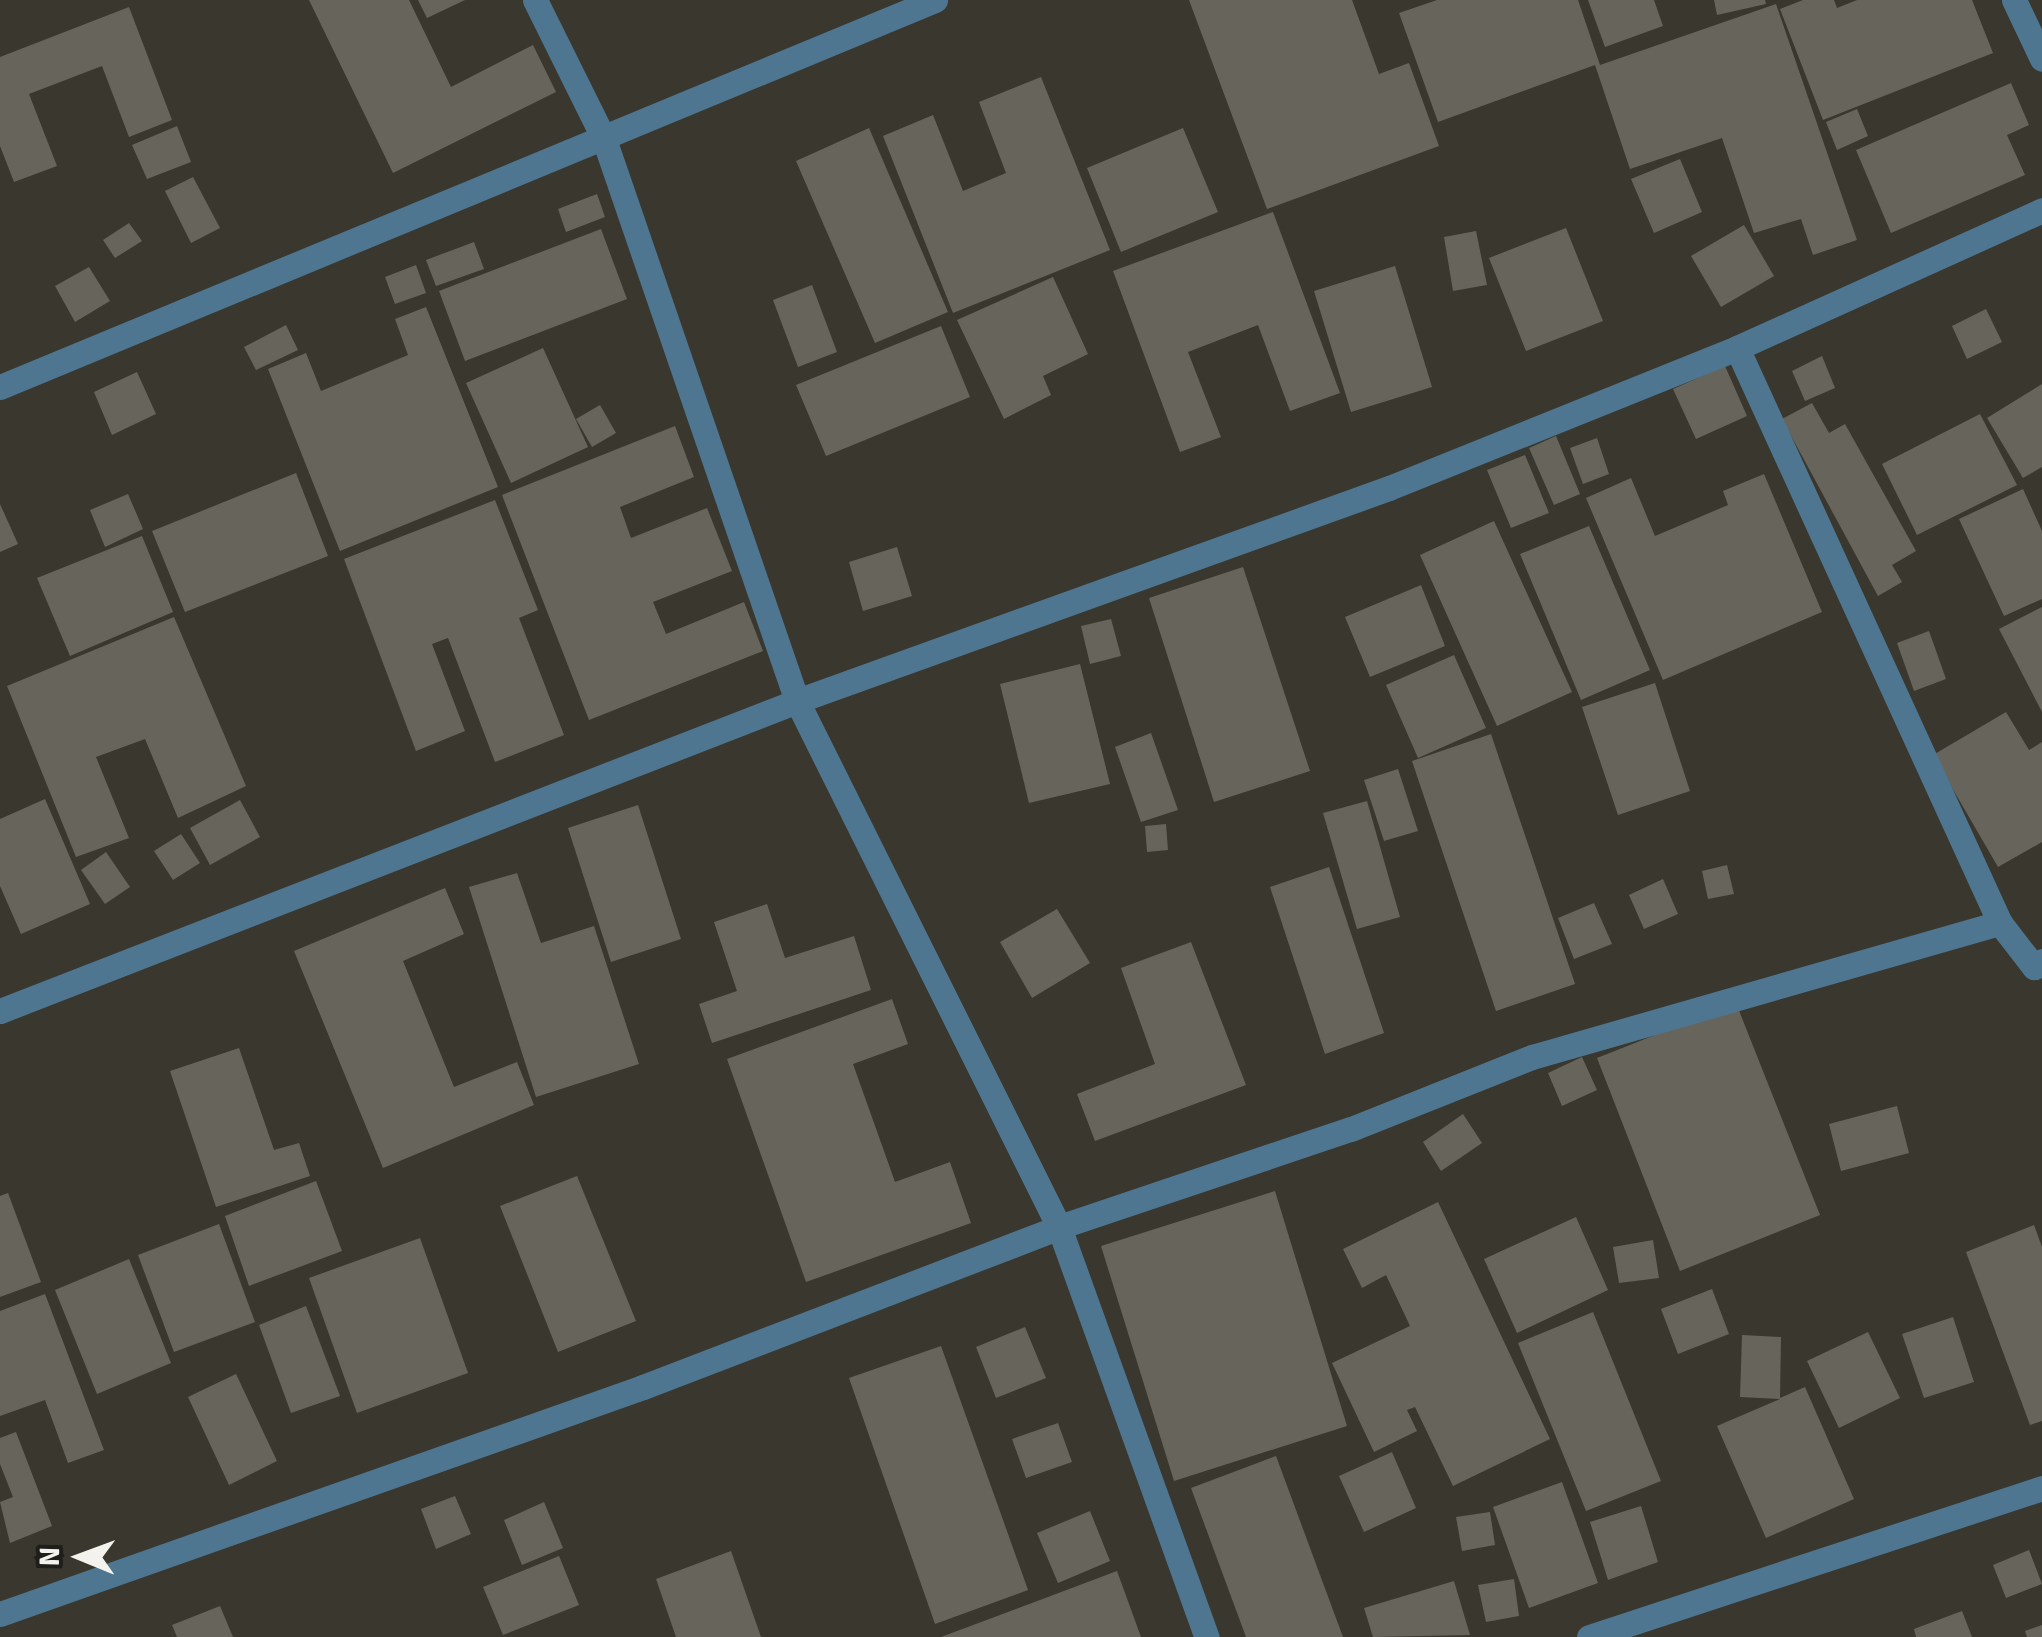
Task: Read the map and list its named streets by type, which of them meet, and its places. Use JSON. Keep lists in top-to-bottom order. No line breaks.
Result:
{"north":"left"}
